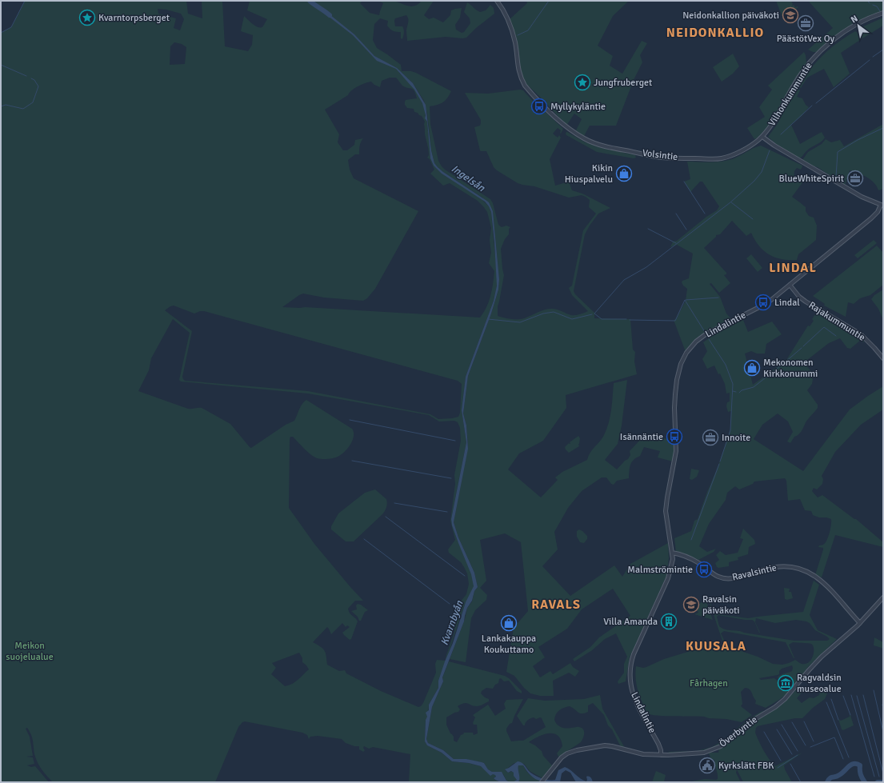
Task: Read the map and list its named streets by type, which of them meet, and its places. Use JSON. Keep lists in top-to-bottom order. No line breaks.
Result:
{"streets":{"street":["Vilhonkummuntie","Volsintie","Rajakummuntie","Lindalintie","Ravalsintie","Överbyntie"]},"crossings":[["Vilhonkummuntie","Volsintie"],["Rajakummuntie","Lindalintie"],["Lindalintie","Ravalsintie"],["Lindalintie","Överbyntie"],["Ravalsintie","Överbyntie"]],"districts":["NEIDONKALLIO","LINDAL","RAVALS","KUUSALA"],"water":["Ingelsån","Kvarnbyån"],"parks":["Meikon suojelualue","Fårhagen"],"places":{"school or university":["Neidonkallion päiväkoti","Ravalsin päiväkoti"],"place":["Kvarntorpsberget","Jungfruberget"],"office":["PäästötVex Oy","BlueWhiteSpirit","Innoite"],"bus stop":["Myllykyläntie","Lindal","Isännäntie","Malmströmintie"],"shop":["Kikin Hiuspalvelu","Mekonomen Kirkkonummi","Lankakauppa Koukuttamo"],"building":["Villa Amanda"],"museum":["Ragvaldsin museoalue"],"public building":["Kyrkslätt FBK"]},"north":"top left"}
